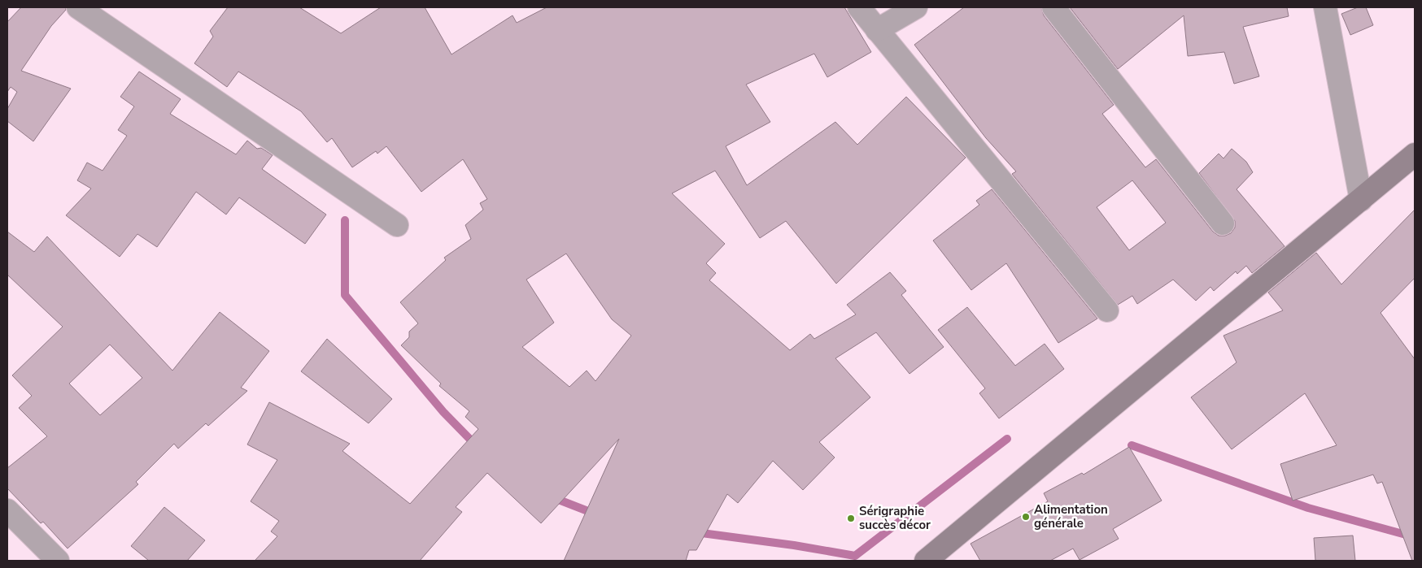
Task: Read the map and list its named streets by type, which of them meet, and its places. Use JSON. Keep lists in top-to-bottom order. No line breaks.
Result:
{"places":["Alimentation générale","Sérigraphie succès décor"]}
